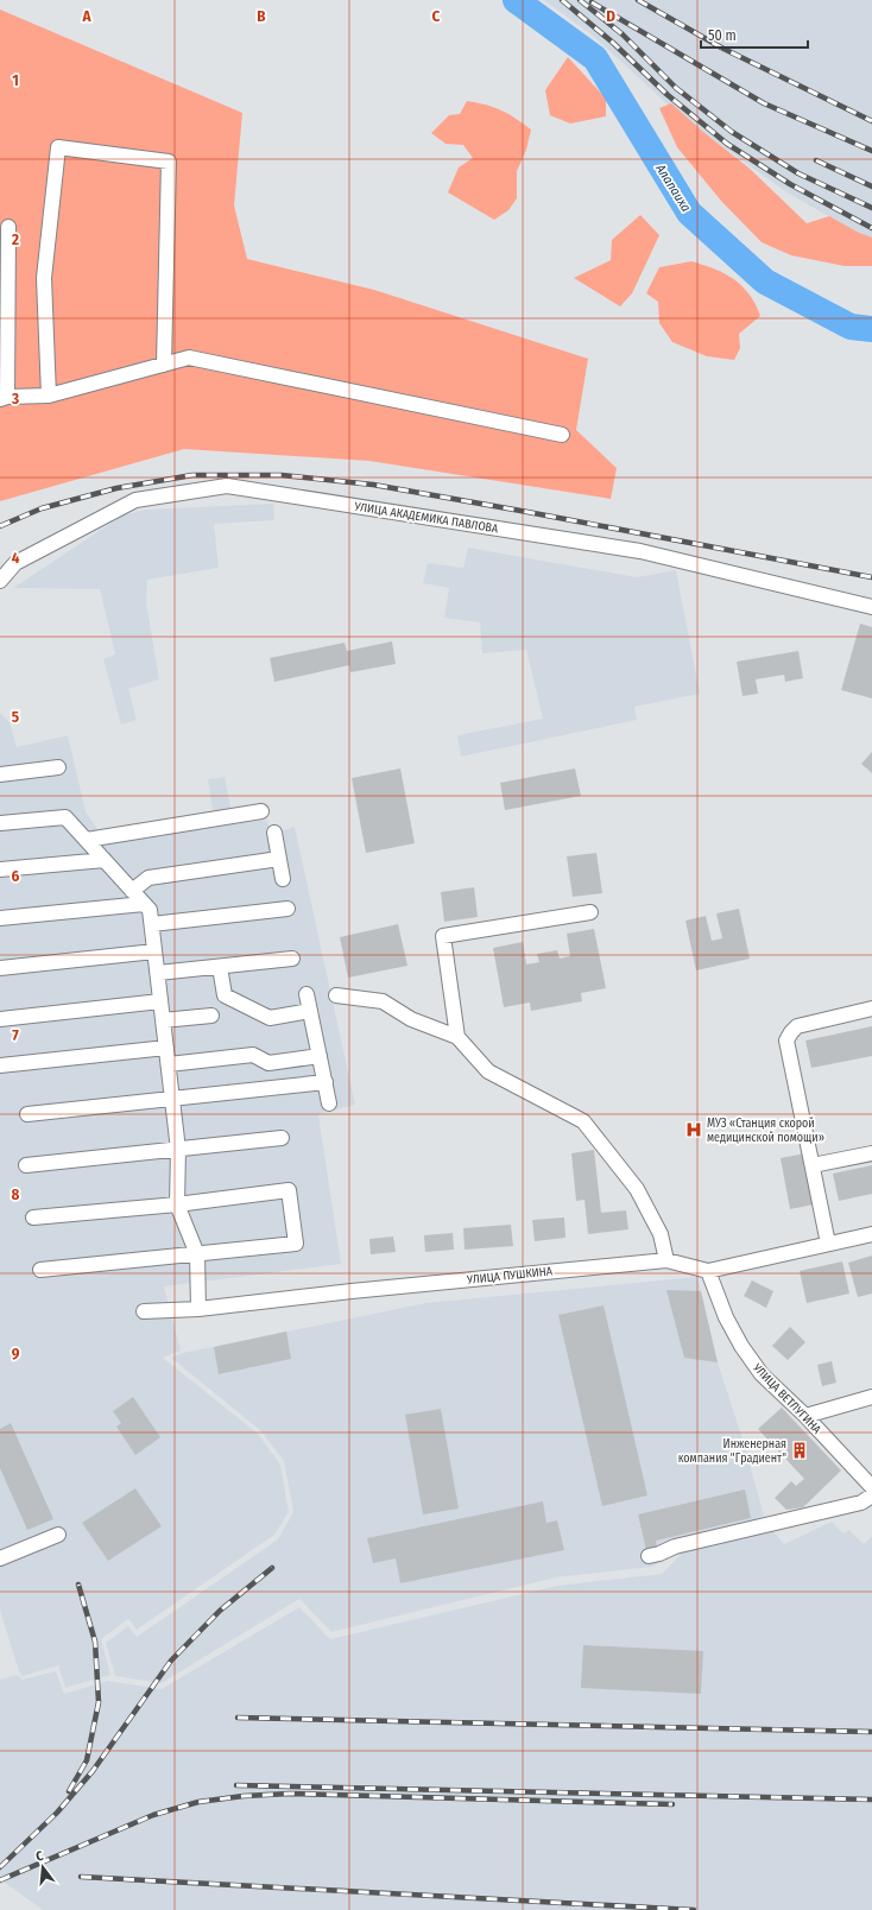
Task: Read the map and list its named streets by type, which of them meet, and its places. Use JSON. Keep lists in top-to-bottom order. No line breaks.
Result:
{"streets":{"street":["УЛИЦА АКАДЕМИКА ПАВЛОВА","УЛИЦА ПУШКИНА","УЛИЦА ВЕТЛУГИНА"]},"crossings":[["УЛИЦА ПУШКИНА","УЛИЦА ВЕТЛУГИНА"]],"water":["Алапаиха"],"places":{"hospital":["МУЗ «Станция скорой медицинской помощи»"],"building":["Инженерная компания \"Градиент\""]},"scale_bar":"50 m","north":"top","grid":{"columns":["A","B","C","D"],"rows":["1","2","3","4","5","6","7","8","9"]}}
